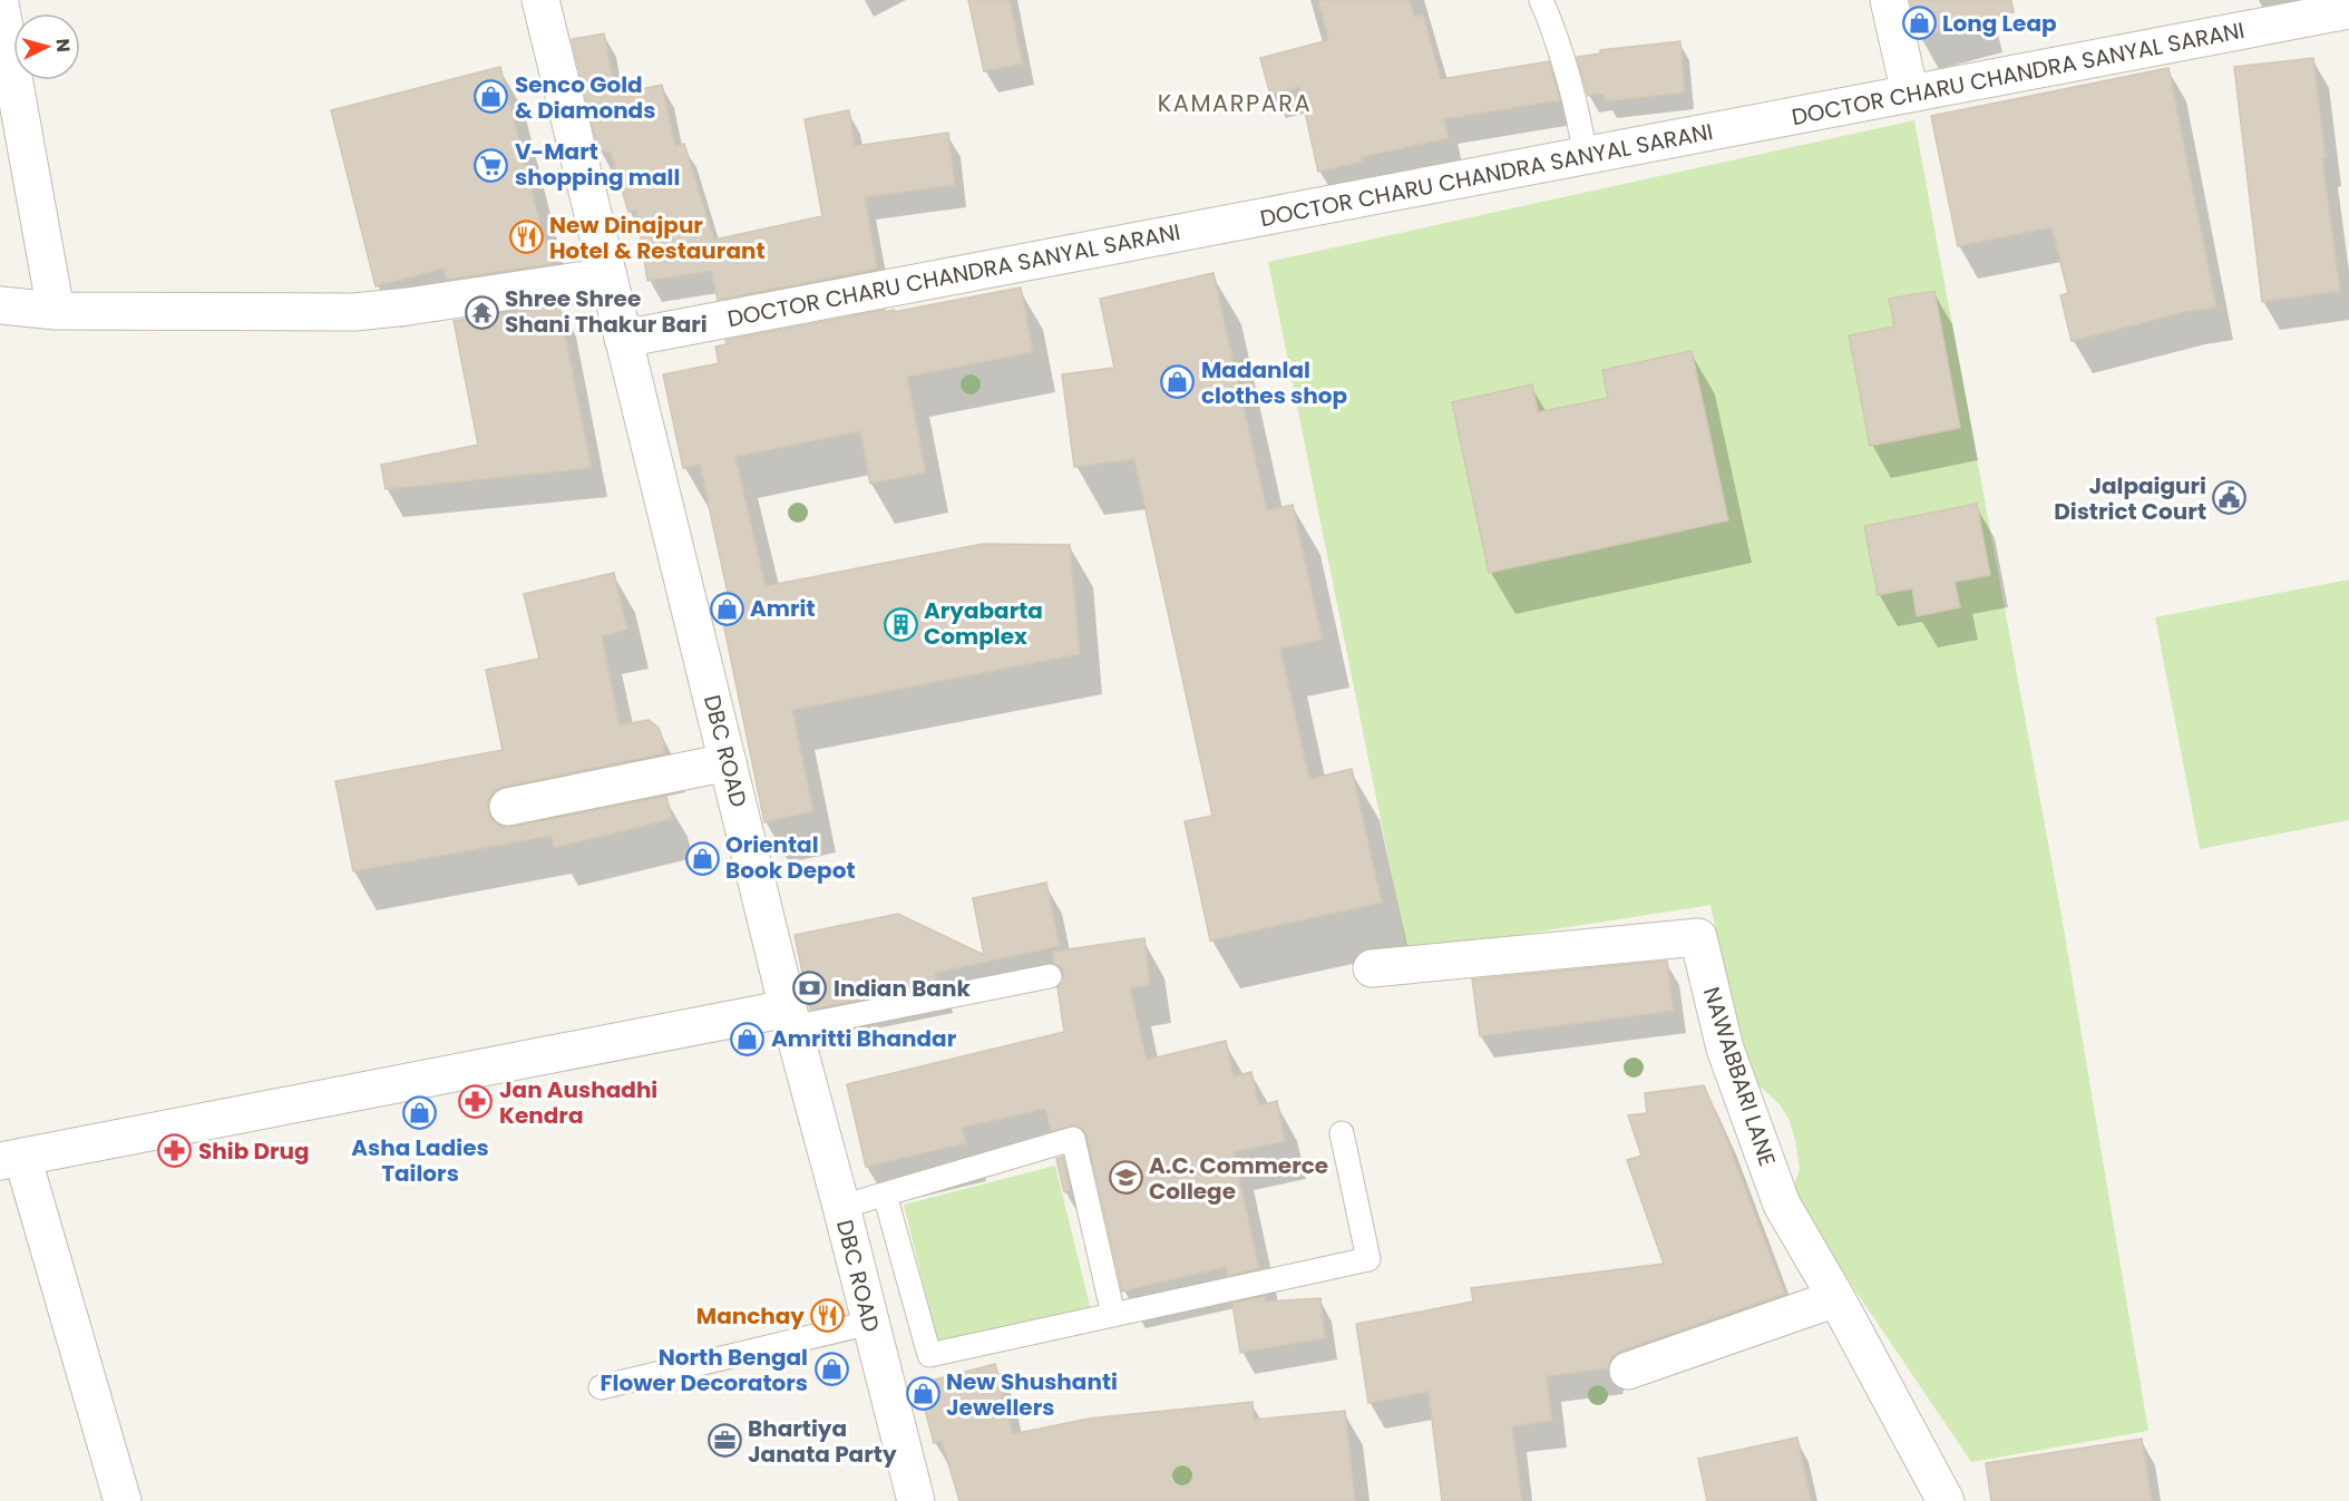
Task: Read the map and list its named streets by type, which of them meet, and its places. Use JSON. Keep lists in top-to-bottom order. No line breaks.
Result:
{"streets":{"street":["DOCTOR CHARU CHANDRA SANYAL SARANI","DBC ROAD","NAWABBARI LANE"]},"crossings":[["DOCTOR CHARU CHANDRA SANYAL SARANI","DBC ROAD"]],"districts":["KAMARPARA"],"places":{"shop":["Long Leap","Senco Gold & Diamonds","Madanlal clothes shop","Amrit","Oriental Book Depot","Amritti Bhandar","Asha Ladies Tailors","North Bengal Flower Decorators","New Shushanti Jewellers"],"supermarket":["V-Mart shopping mall"],"restaurant":["New Dinajpur Hotel & Restaurant","Manchay"],"temple":["Shree Shree Shani Thakur Bari"],"public building":["Jalpaiguri District Court"],"building":["Aryabarta Complex"],"bank":["Indian Bank"],"pharmacy":["Jan Aushadhi Kendra","Shib Drug"],"school or university":["A.C. Commerce College"],"office":["Bhartiya Janata Party"]},"north":"right"}
